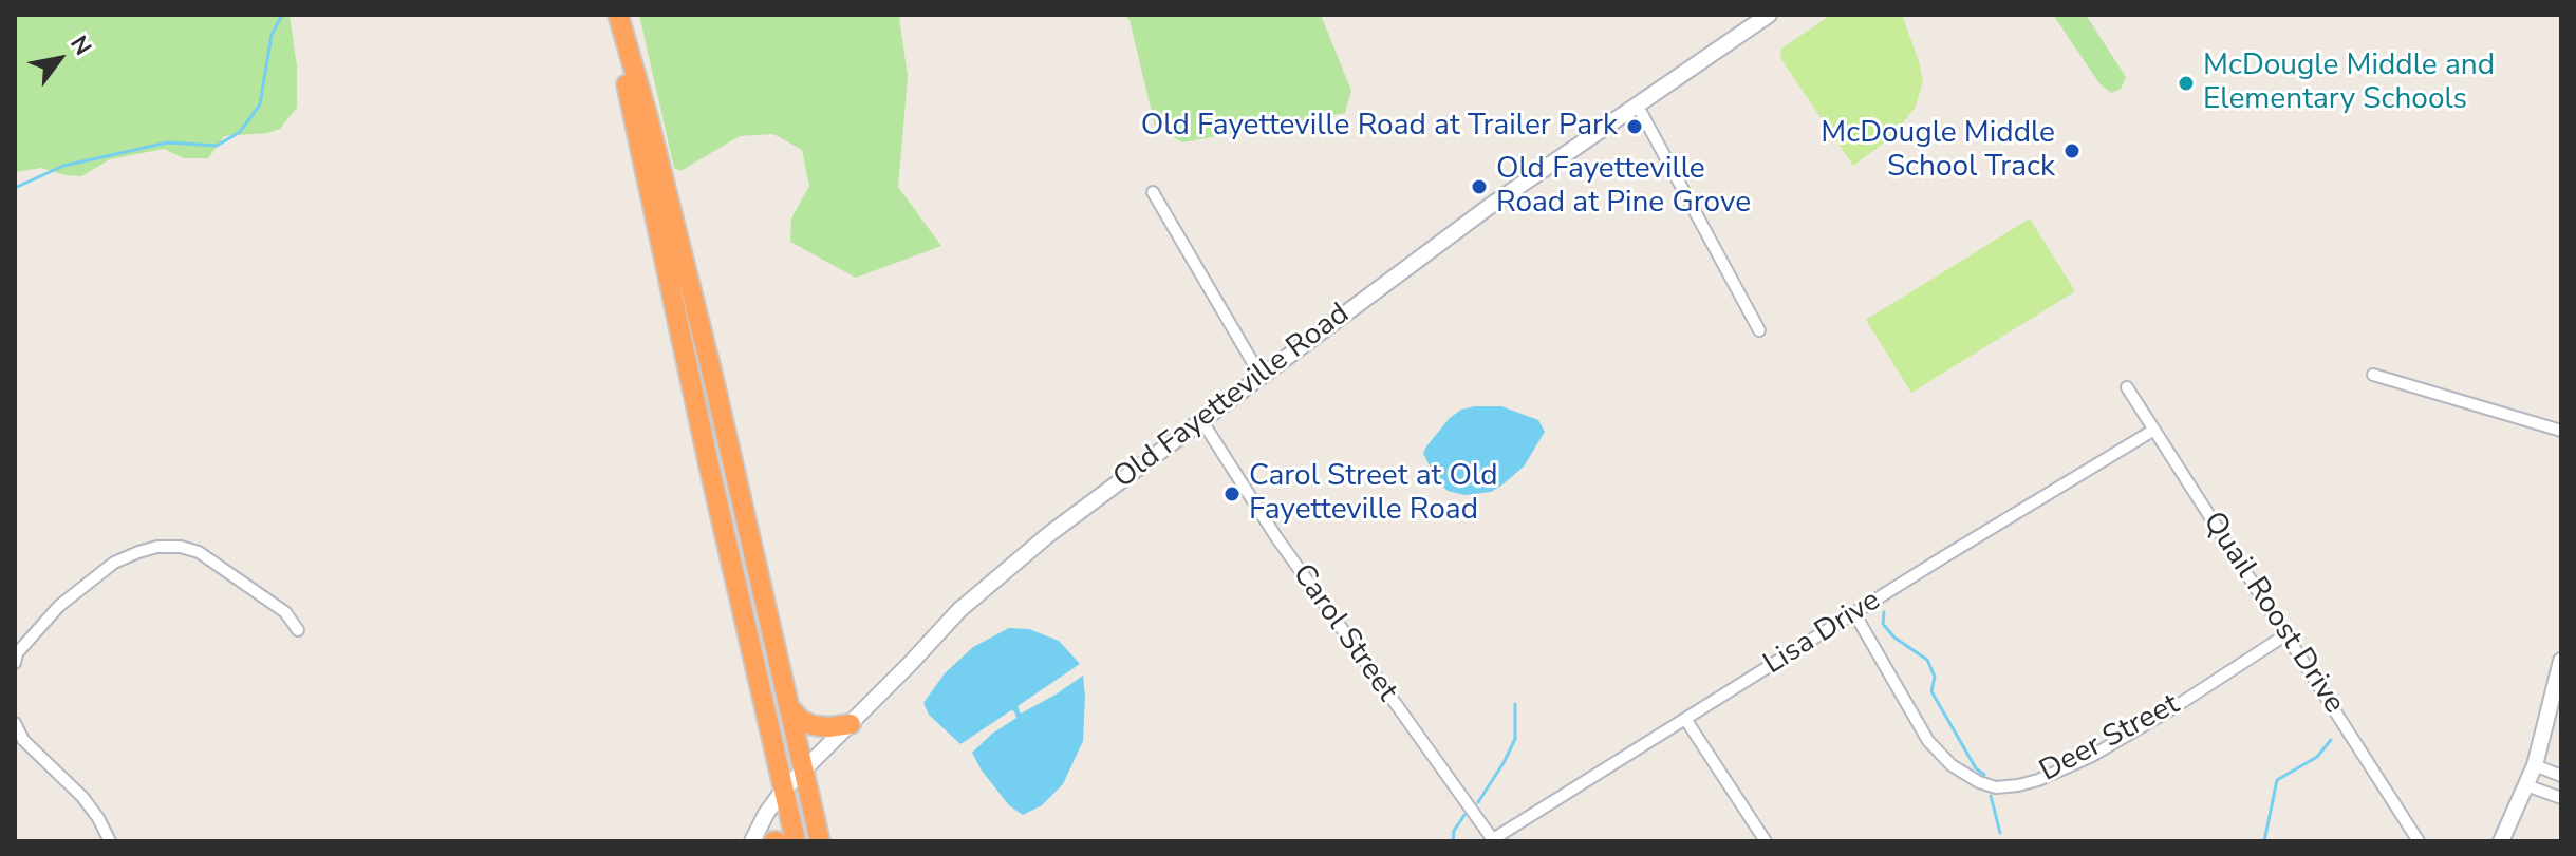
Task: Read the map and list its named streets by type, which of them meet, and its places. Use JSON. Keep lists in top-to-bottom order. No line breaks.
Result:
{"streets":{"street":["Old Fayetteville Road","Quail Roost Drive","Carol Street","Lisa Drive","Deer Street"]},"crossings":[["Old Fayetteville Road","Carol Street"],["Quail Roost Drive","Lisa Drive"],["Quail Roost Drive","Deer Street"],["Carol Street","Lisa Drive"],["Lisa Drive","Deer Street"]],"places":["McDougle Middle and Elementary Schools","Old Fayetteville Road at Trailer Park","McDougle Middle School Track","Old Fayetteville Road at Pine Grove","Carol Street at Old Fayetteville Road"],"north":"top right"}
